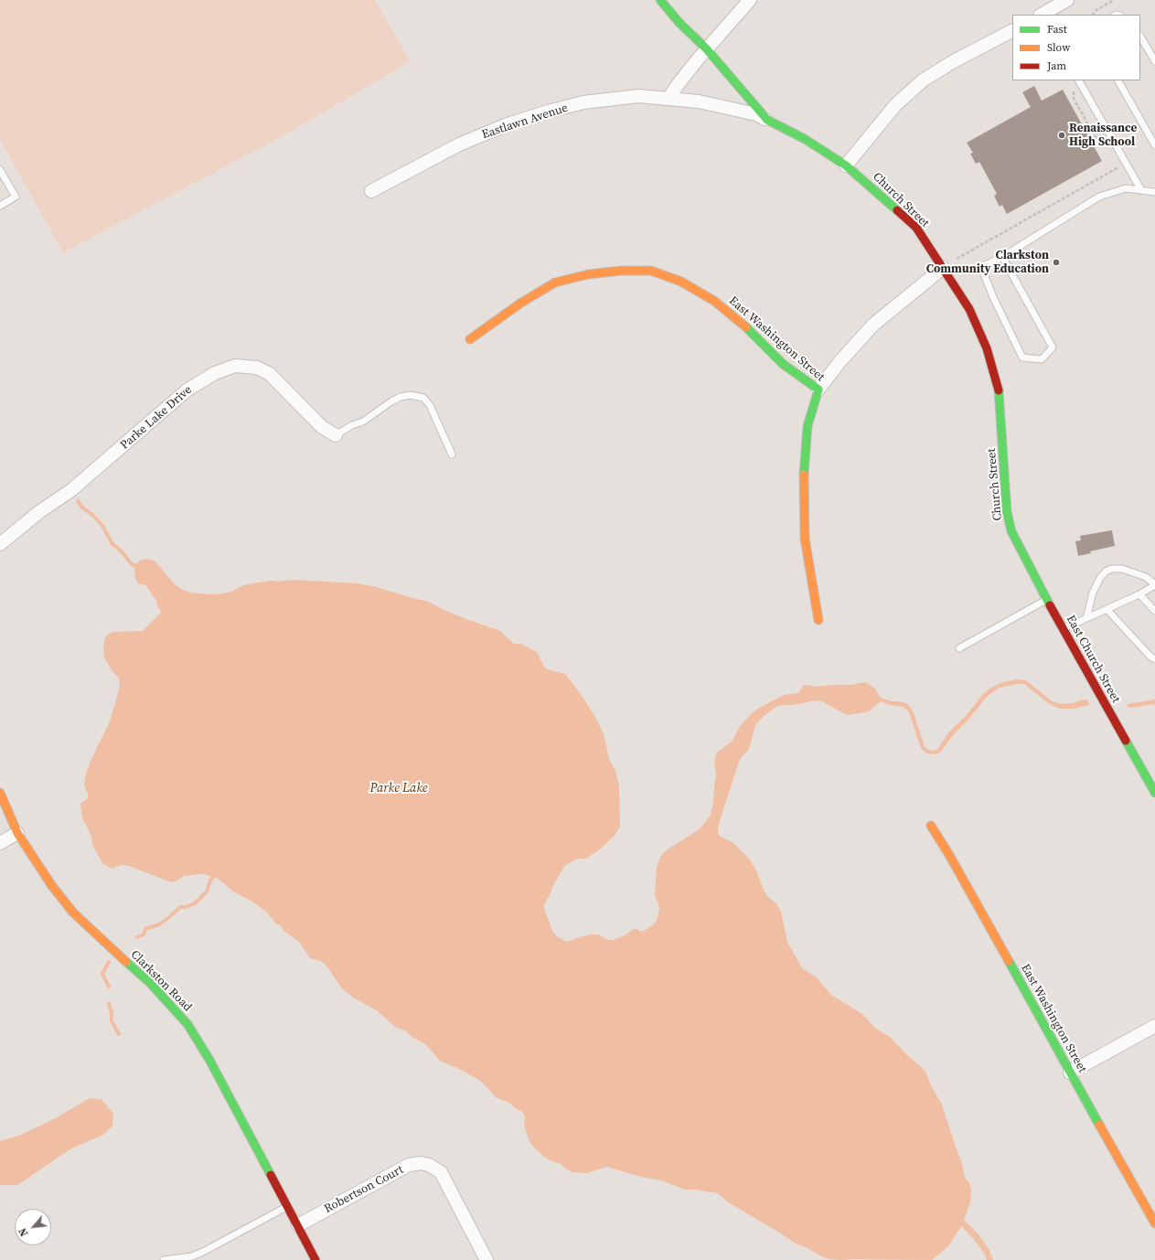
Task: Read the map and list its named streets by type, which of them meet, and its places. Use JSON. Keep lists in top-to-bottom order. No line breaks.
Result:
{"streets":{"street":["Eastlawn Avenue","Church Street","East Washington Street","Parke Lake Drive","East Church Street","Clarkston Road","Robertson Court"]},"crossings":[["Eastlawn Avenue","Church Street"],["Church Street","East Church Street"],["Clarkston Road","Robertson Court"]],"water":["Parke Lake"],"places":["Renaissance High School","Clarkston Community Education"],"legend":["Fast","Slow","Jam"],"north":"bottom left"}
